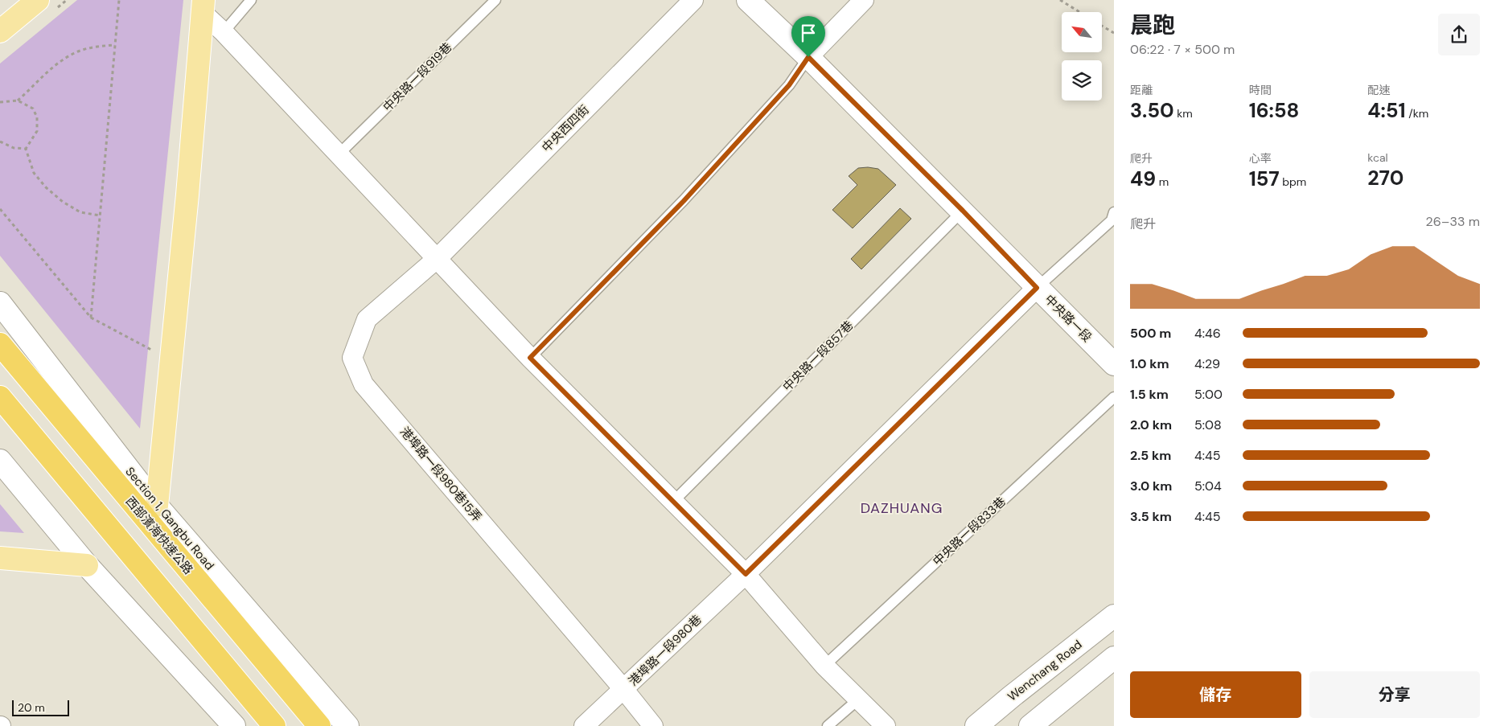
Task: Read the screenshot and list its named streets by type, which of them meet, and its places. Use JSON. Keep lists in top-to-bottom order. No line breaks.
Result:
{"streets":{"highway":["西部濱海快速公路"],"street":["中央西四街","中央路一段","港埠路一段980巷15弄","Section 1, Gangbu Road","港埠路一段980巷","Wenchang Road"],"lane":["中央路一段919巷","中央路一段857巷","中央路一段833巷"]},"crossings":[["中央西四街","港埠路一段980巷15弄"],["中央路一段","中央路一段857巷"],["中央路一段","港埠路一段980巷"],["港埠路一段980巷15弄","港埠路一段980巷"]],"districts":["DAZHUANG"],"scale_bar":"20 m","north":"top left","page":{"heading":["晨跑","06:22 · 7 × 500 m"],"stats":[["距離","3.50 km"],["時間","16:58"],["配速","4:51 /km"],["爬升","49 m"],["心率","157 bpm"],["kcal","270"]],"chart":["爬升","26–33 m"],"list":[{"name":"500 m","note":"4:46"},{"name":"1.0 km","note":"4:29"},{"name":"1.5 km","note":"5:00"},{"name":"2.0 km","note":"5:08"},{"name":"2.5 km","note":"4:45"},{"name":"3.0 km","note":"5:04"},{"name":"3.5 km","note":"4:45"}],"buttons":["儲存","分享"],"scale":"20 m"}}
